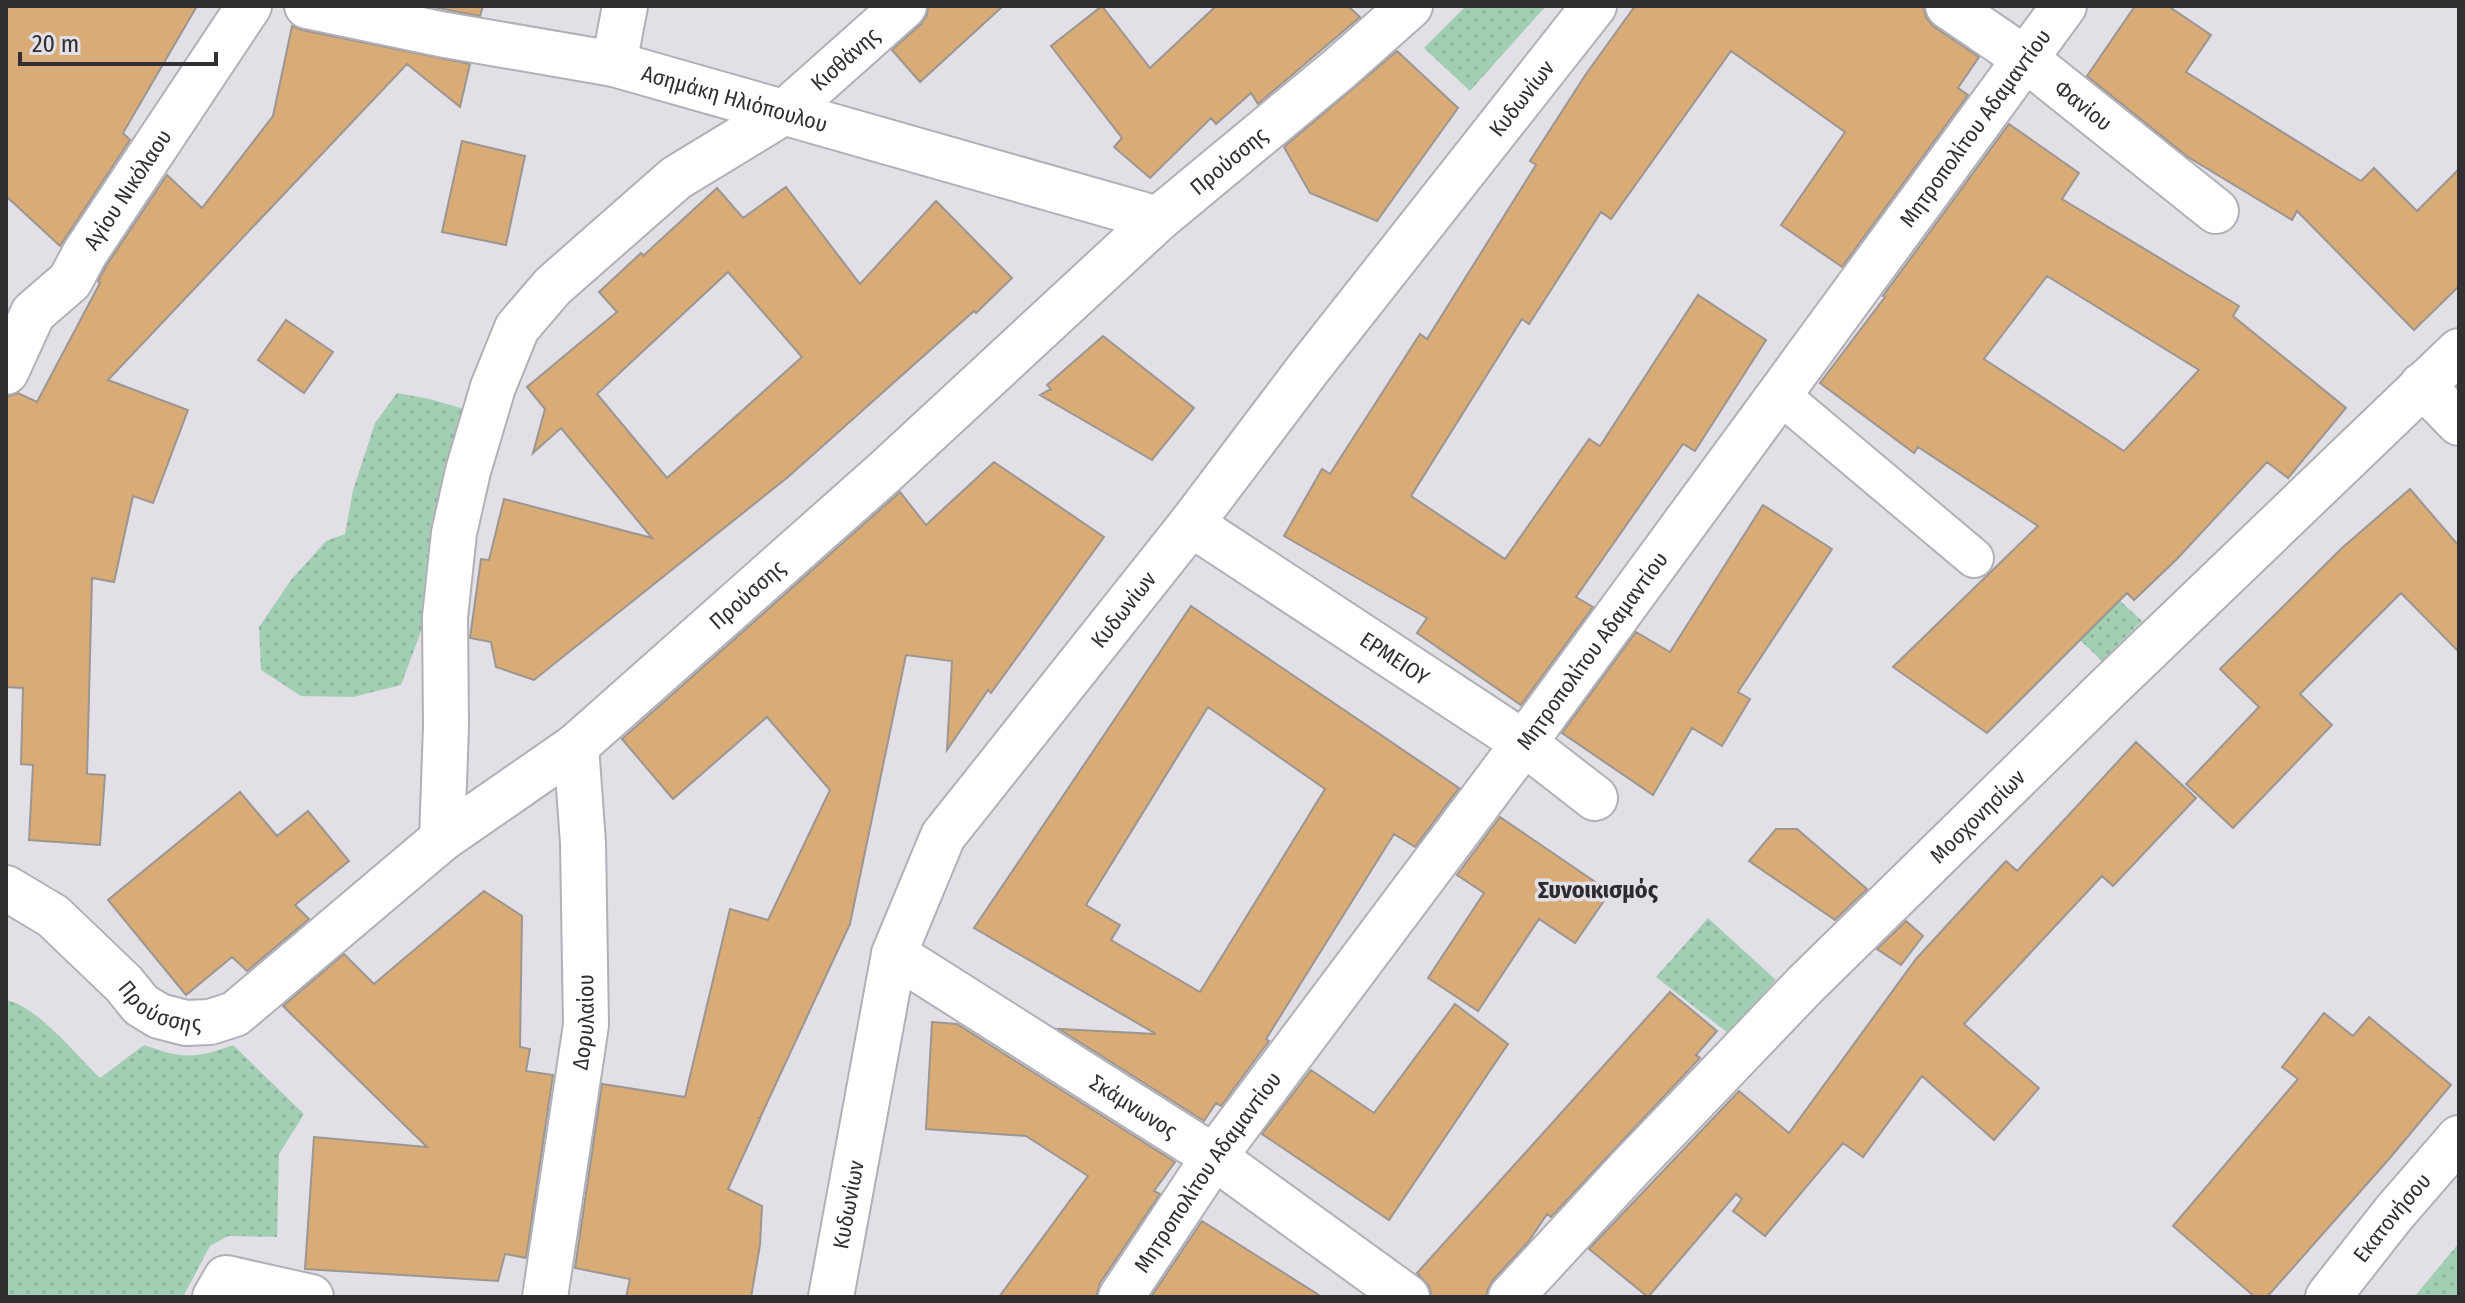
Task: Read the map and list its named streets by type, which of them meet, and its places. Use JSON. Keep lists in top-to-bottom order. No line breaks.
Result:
{"streets":{"street":["Κισθάνης","Ασημάκη Ηλιόπουλου","Κυδωνίων","Φανίου","Μητροπολίτου Αδαμαντίου","Προύσσης","Αγίου Νικόλαου","ΕΡΜΕΙΟΥ","Μοσχονησίων","Δορυλαίου","Σκάμνωνος","Εκατονήσου"]},"crossings":[["Κισθάνης","Ασημάκη Ηλιόπουλου"],["Κισθάνης","Προύσσης"],["Ασημάκη Ηλιόπουλου","Προύσσης"],["Κυδωνίων","ΕΡΜΕΙΟΥ"],["Κυδωνίων","Σκάμνωνος"],["Φανίου","Μητροπολίτου Αδαμαντίου"],["Μητροπολίτου Αδαμαντίου","ΕΡΜΕΙΟΥ"],["Μητροπολίτου Αδαμαντίου","Σκάμνωνος"],["Προύσσης","Δορυλαίου"]],"districts":["Συνοικισμός"],"scale_bar":"20 m"}
